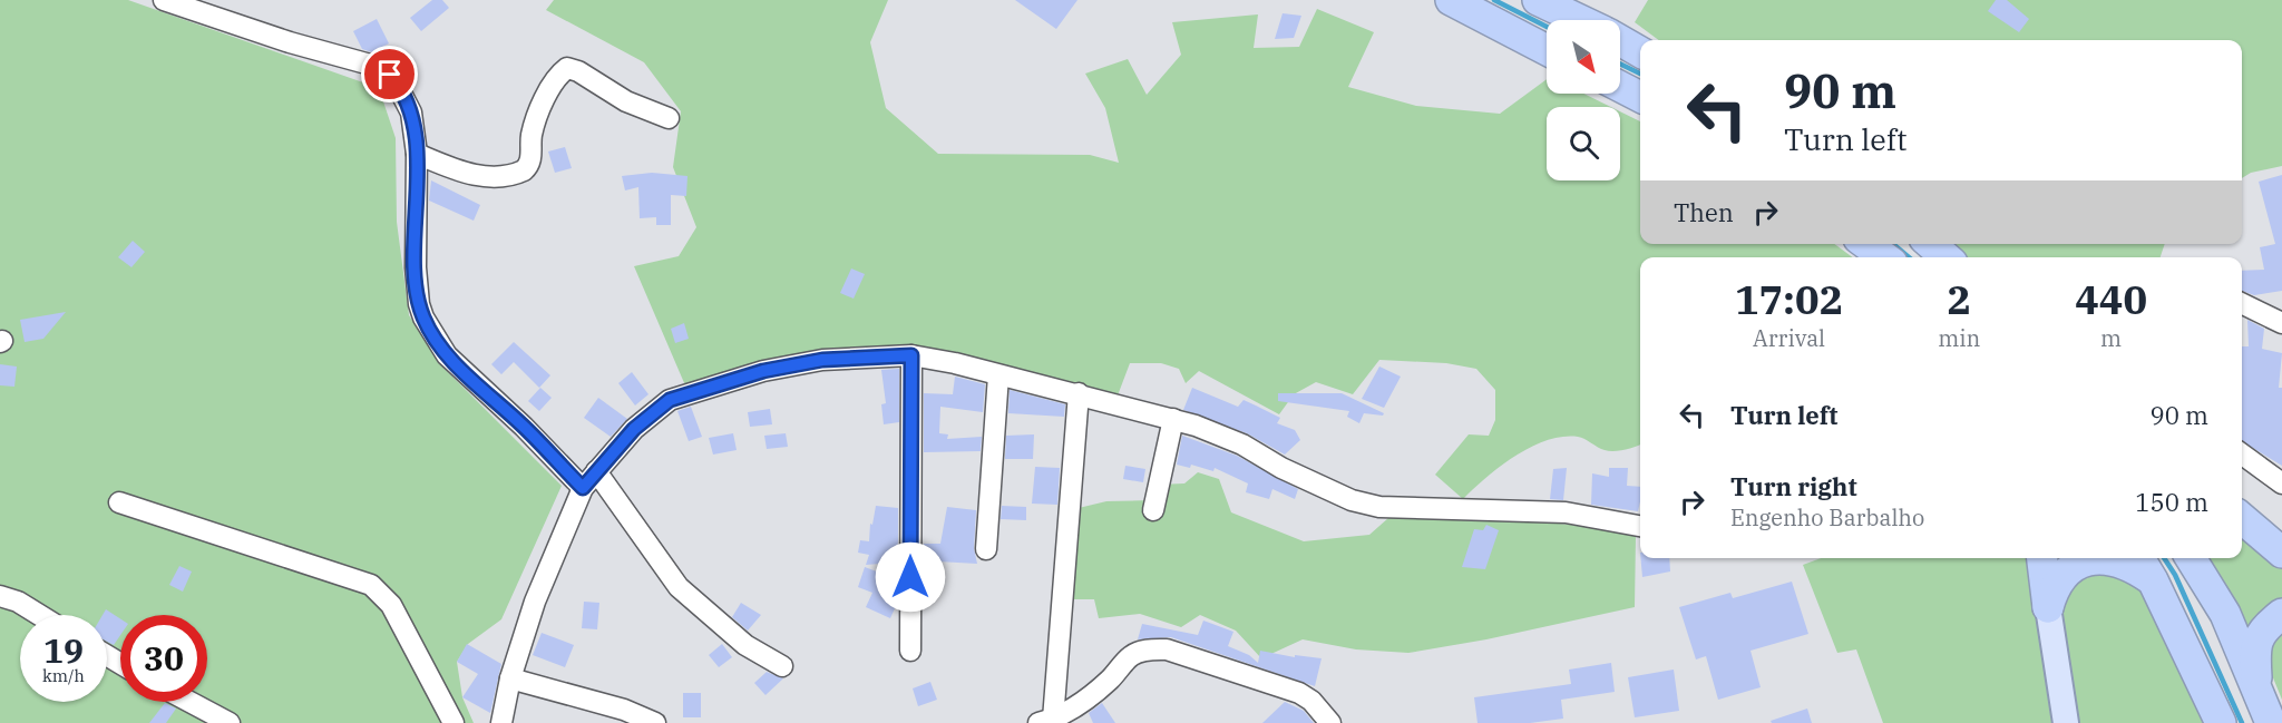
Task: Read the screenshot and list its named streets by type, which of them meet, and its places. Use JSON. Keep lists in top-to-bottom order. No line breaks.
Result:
{"north":"bottom right","page":{"turn":["90 m","Turn left"],"then":"Then","eta":["17:02","Arrival","2","min","440","m"],"list":[{"name":"Turn left","value":"90 m"},{"name":"Turn right","note":"Engenho Barbalho","value":"150 m"}],"speed":"19 km/h","limit":"30"}}
